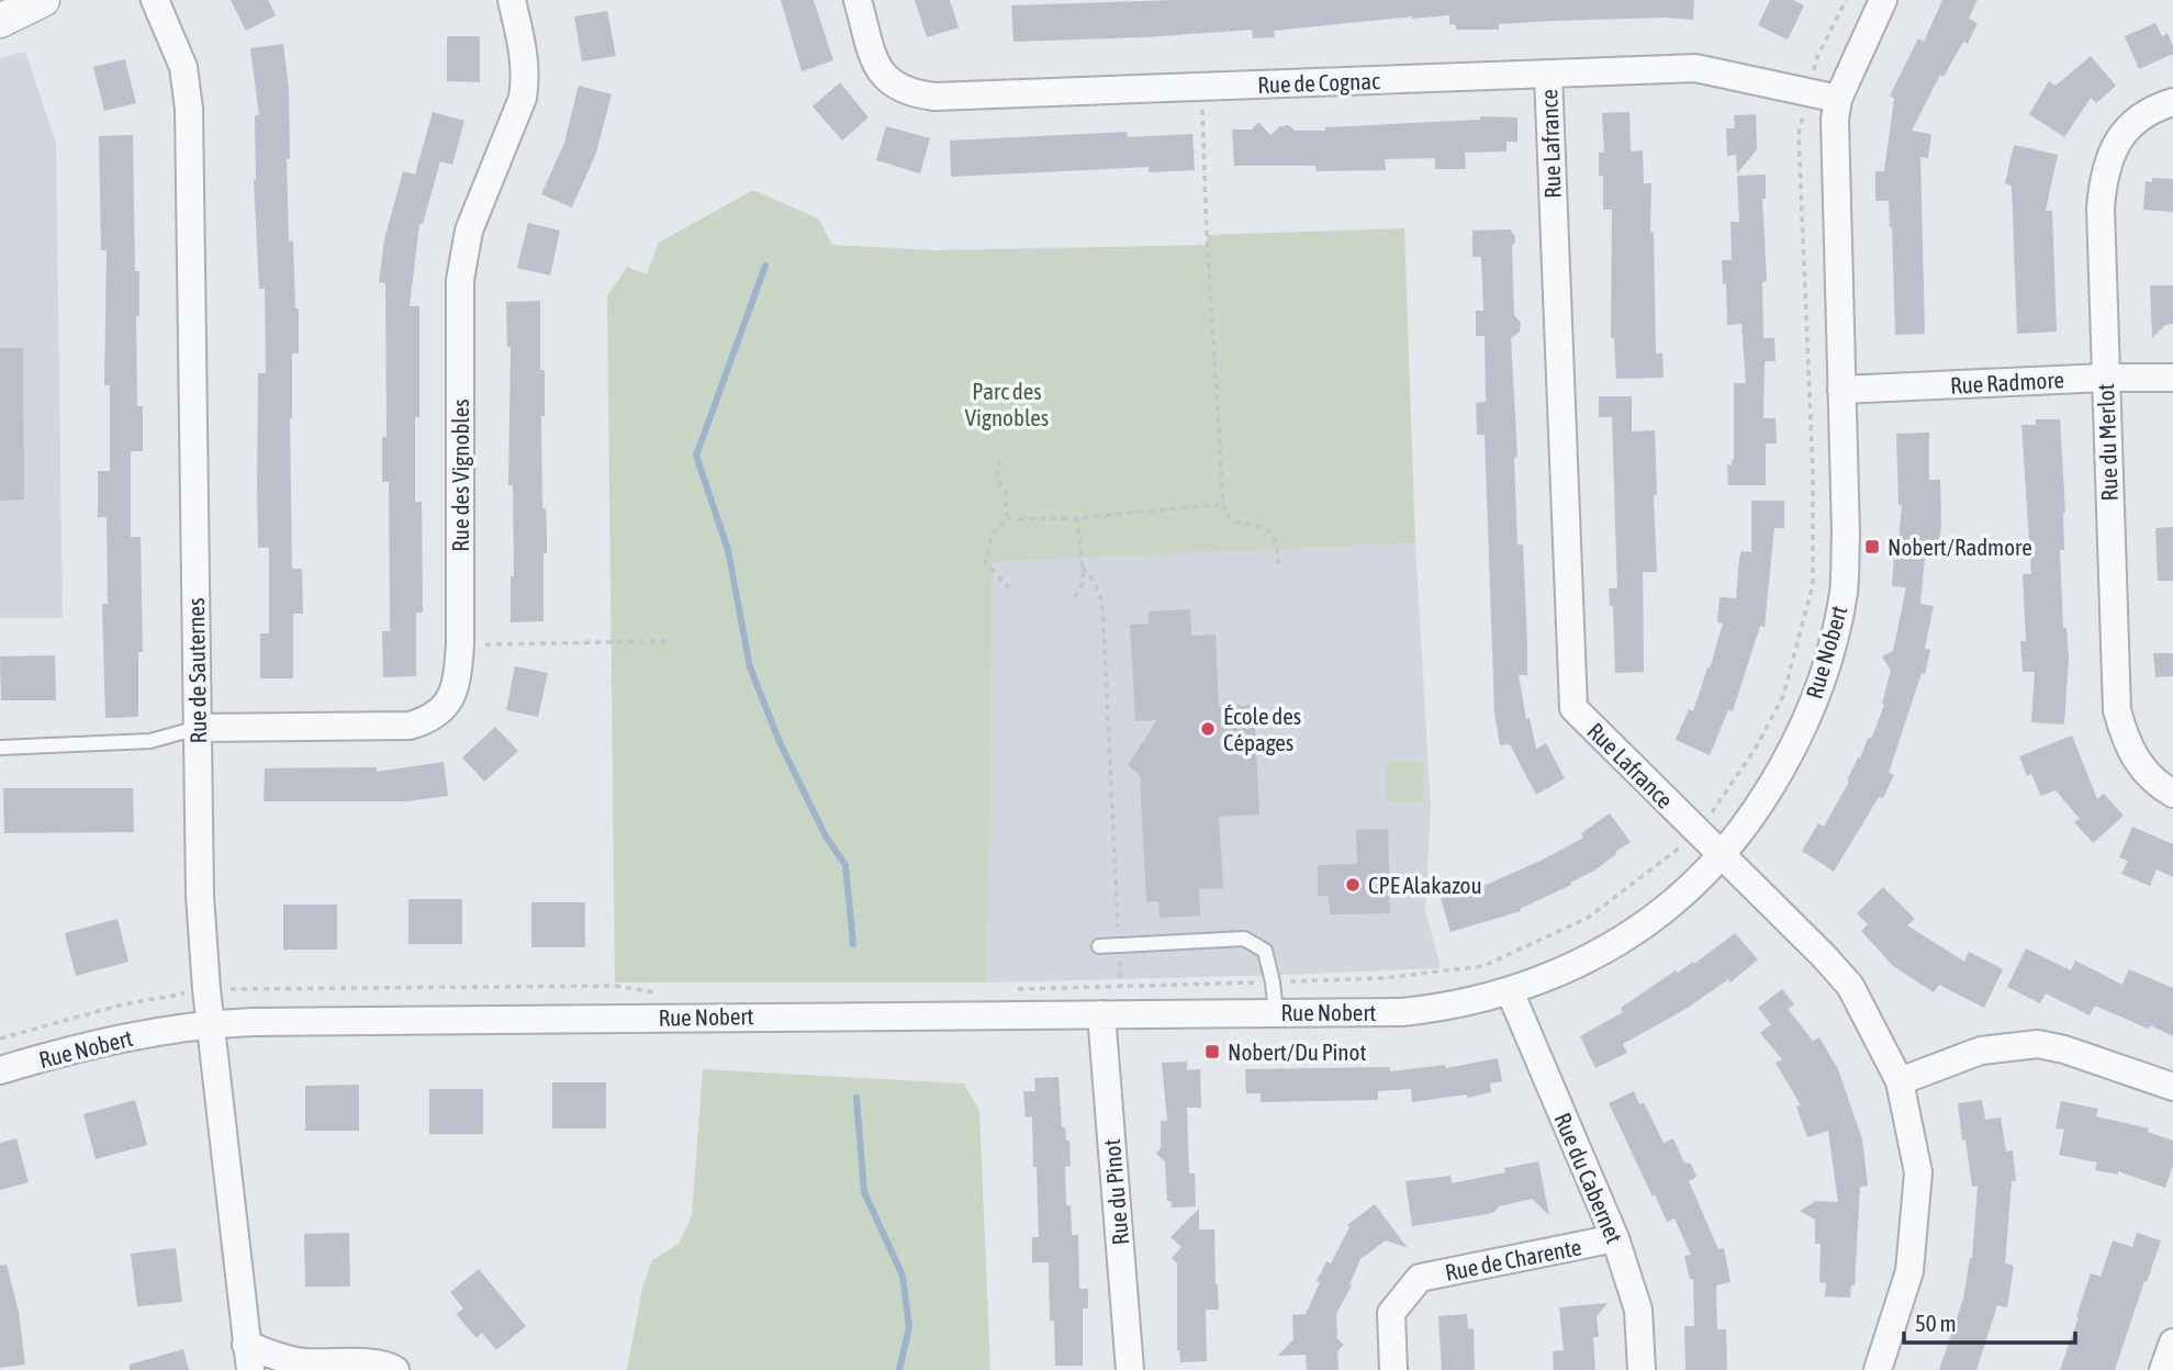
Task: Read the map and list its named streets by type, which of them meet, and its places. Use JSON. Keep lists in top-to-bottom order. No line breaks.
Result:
{"streets":{"street":["Rue de Cognac","Rue Lafrance","Rue Radmore","Rue du Merlot","Rue des Vignobles","Rue Nobert","Rue de Sauternes","Rue du Cabernet","Rue du Pinot","Rue de Charente"]},"crossings":[["Rue de Cognac","Rue Lafrance"],["Rue de Cognac","Rue Nobert"],["Rue Lafrance","Rue Nobert"],["Rue Radmore","Rue du Merlot"],["Rue Radmore","Rue Nobert"],["Rue des Vignobles","Rue de Sauternes"],["Rue Nobert","Rue de Sauternes"],["Rue Nobert","Rue du Cabernet"],["Rue Nobert","Rue du Pinot"],["Rue du Cabernet","Rue de Charente"]],"parks":["Parc des Vignobles"],"places":{"transit":["Nobert/Radmore","Nobert/Du Pinot"],"other":["École des Cépages","CPE Alakazou"]},"scale_bar":"50 m"}
